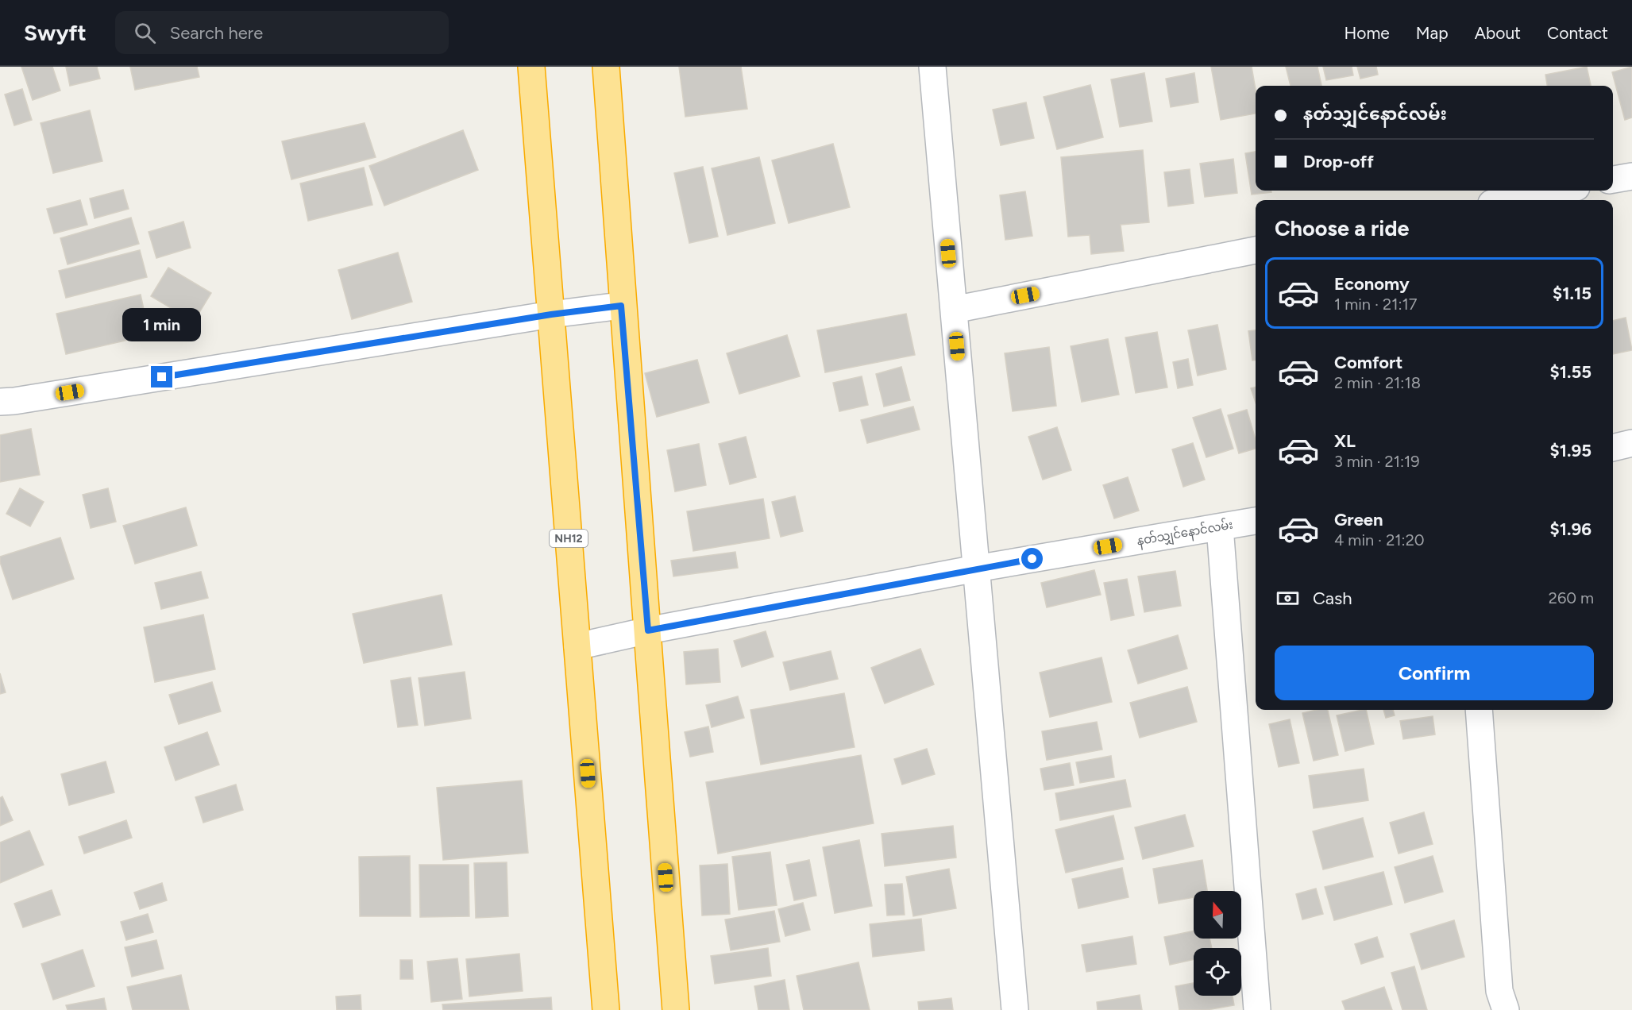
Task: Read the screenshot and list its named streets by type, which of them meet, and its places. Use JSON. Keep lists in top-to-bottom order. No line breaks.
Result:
{"streets":{"highway":["NH12"],"street":["နတ်သျှင်နောင်လမ်း"]},"crossings":[["နတ်သျှင်နောင်လမ်း","NH12"]],"north":"top","page":{"header":"Swyft","search":"Search here","nav":["Home","Map","About","Contact"],"banner":["နတ်သျှင်နောင်လမ်း","Drop-off"],"heading":"Choose a ride","list":[{"name":"Economy","note":"1 min · 21:17","value":"$1.15"},{"name":"Comfort","note":"2 min · 21:18","value":"$1.55"},{"name":"XL","note":"3 min · 21:19","value":"$1.95"},{"name":"Green","note":"4 min · 21:20","value":"$1.96"}],"bubble":"1 min","pay":["Cash","260 m"],"buttons":"Confirm"}}
